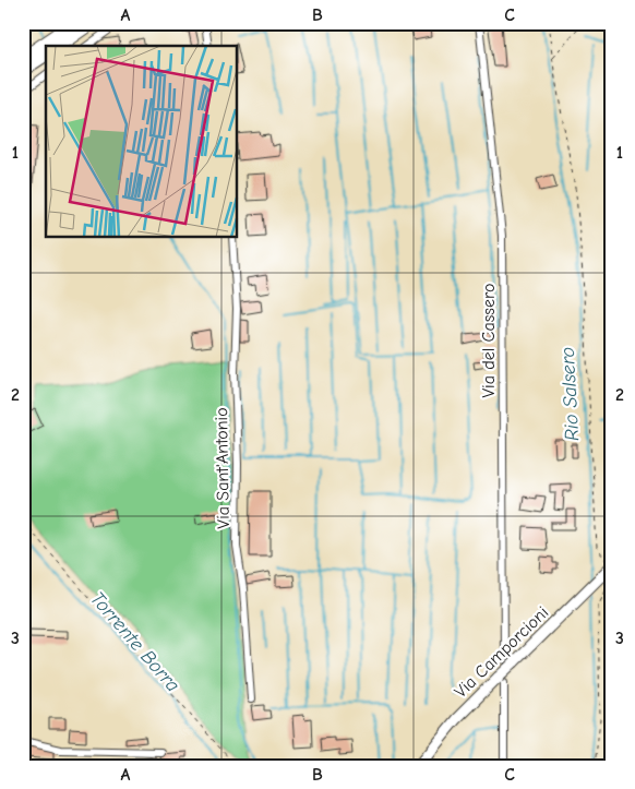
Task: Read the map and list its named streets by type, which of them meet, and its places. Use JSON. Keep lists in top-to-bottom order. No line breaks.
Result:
{"streets":{"main road":["Via Camporcioni"],"street":["Via del Cassero","Via Sant'Antonio"]},"crossings":[["Via del Cassero","Via Camporcioni"]],"water":["Rio Salsero","Torrente Borra"],"grid":{"columns":["A","B","C"],"rows":["1","2","3"]}}
